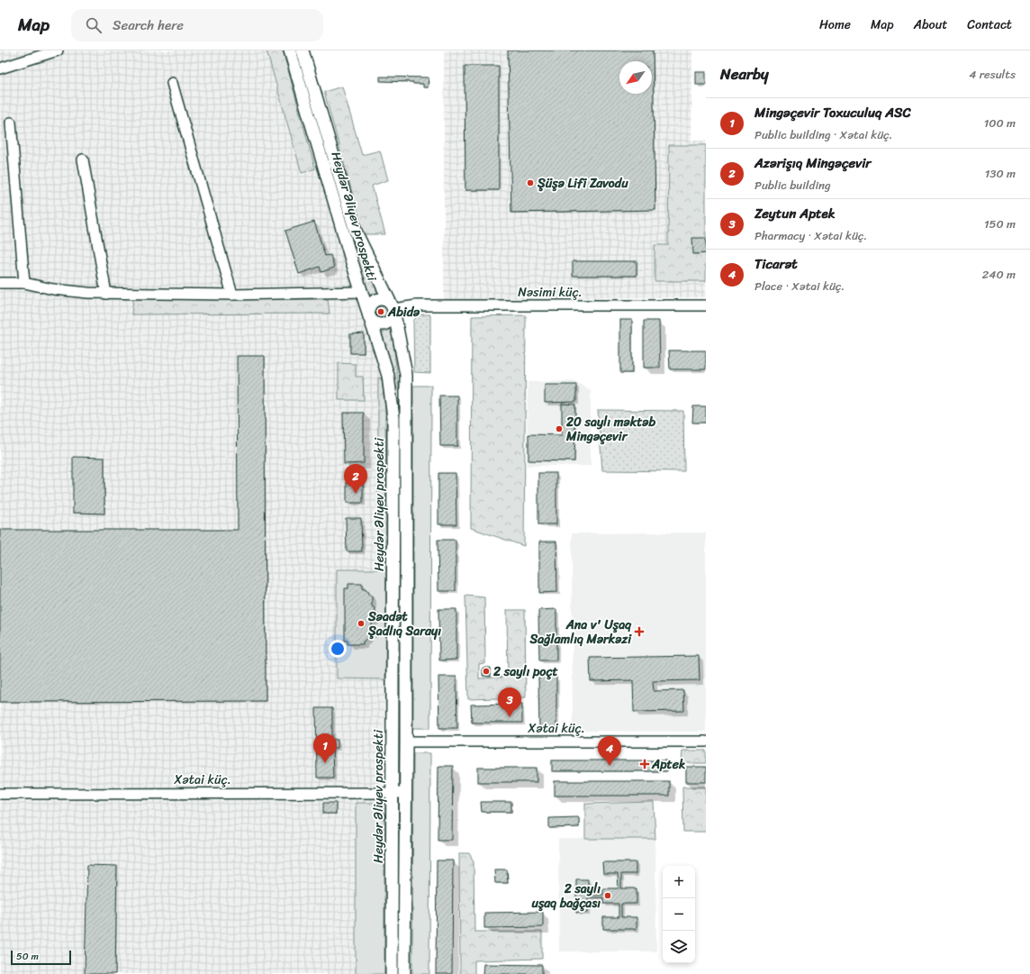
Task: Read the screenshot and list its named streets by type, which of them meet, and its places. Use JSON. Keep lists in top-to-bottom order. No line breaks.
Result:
{"streets":{"main road":["Heydər Əliyev prospekti"],"street":["Nəsimi küç.","Xətai küç."]},"crossings":[["Heydər Əliyev prospekti","Nəsimi küç."],["Heydər Əliyev prospekti","Xətai küç."]],"places":{"other":["Şüşə Lifi Zavodu","Abidə","20 saylı məktəb Mingəçevir","Səadət Şadlıq Sarayı","2 saylı poçt","2 saylı uşaq bağçası"],"health":["Ana v' Uşaq Sağlamlıq Mərkəzi","Aptek"]},"scale_bar":"50 m","north":"bottom left","page":{"header":"Map","search":"Search here","nav":["Home","Map","About","Contact"],"heading":["Nearby","4 results"],"list":[{"mark":"1","name":"Mingəçevir Toxuculuq ASC","note":"Public building · Xətai küç.","value":"100 m"},{"mark":"2","name":"Azərişıq Mingəçevir","note":"Public building","value":"130 m"},{"mark":"3","name":"Zeytun Aptek","note":"Pharmacy · Xətai küç.","value":"150 m"},{"mark":"4","name":"Ticarət","note":"Place · Xətai küç.","value":"240 m"}],"pins":["2","3","1","4"],"map_buttons":["+","−"],"scale":"50 m"}}
